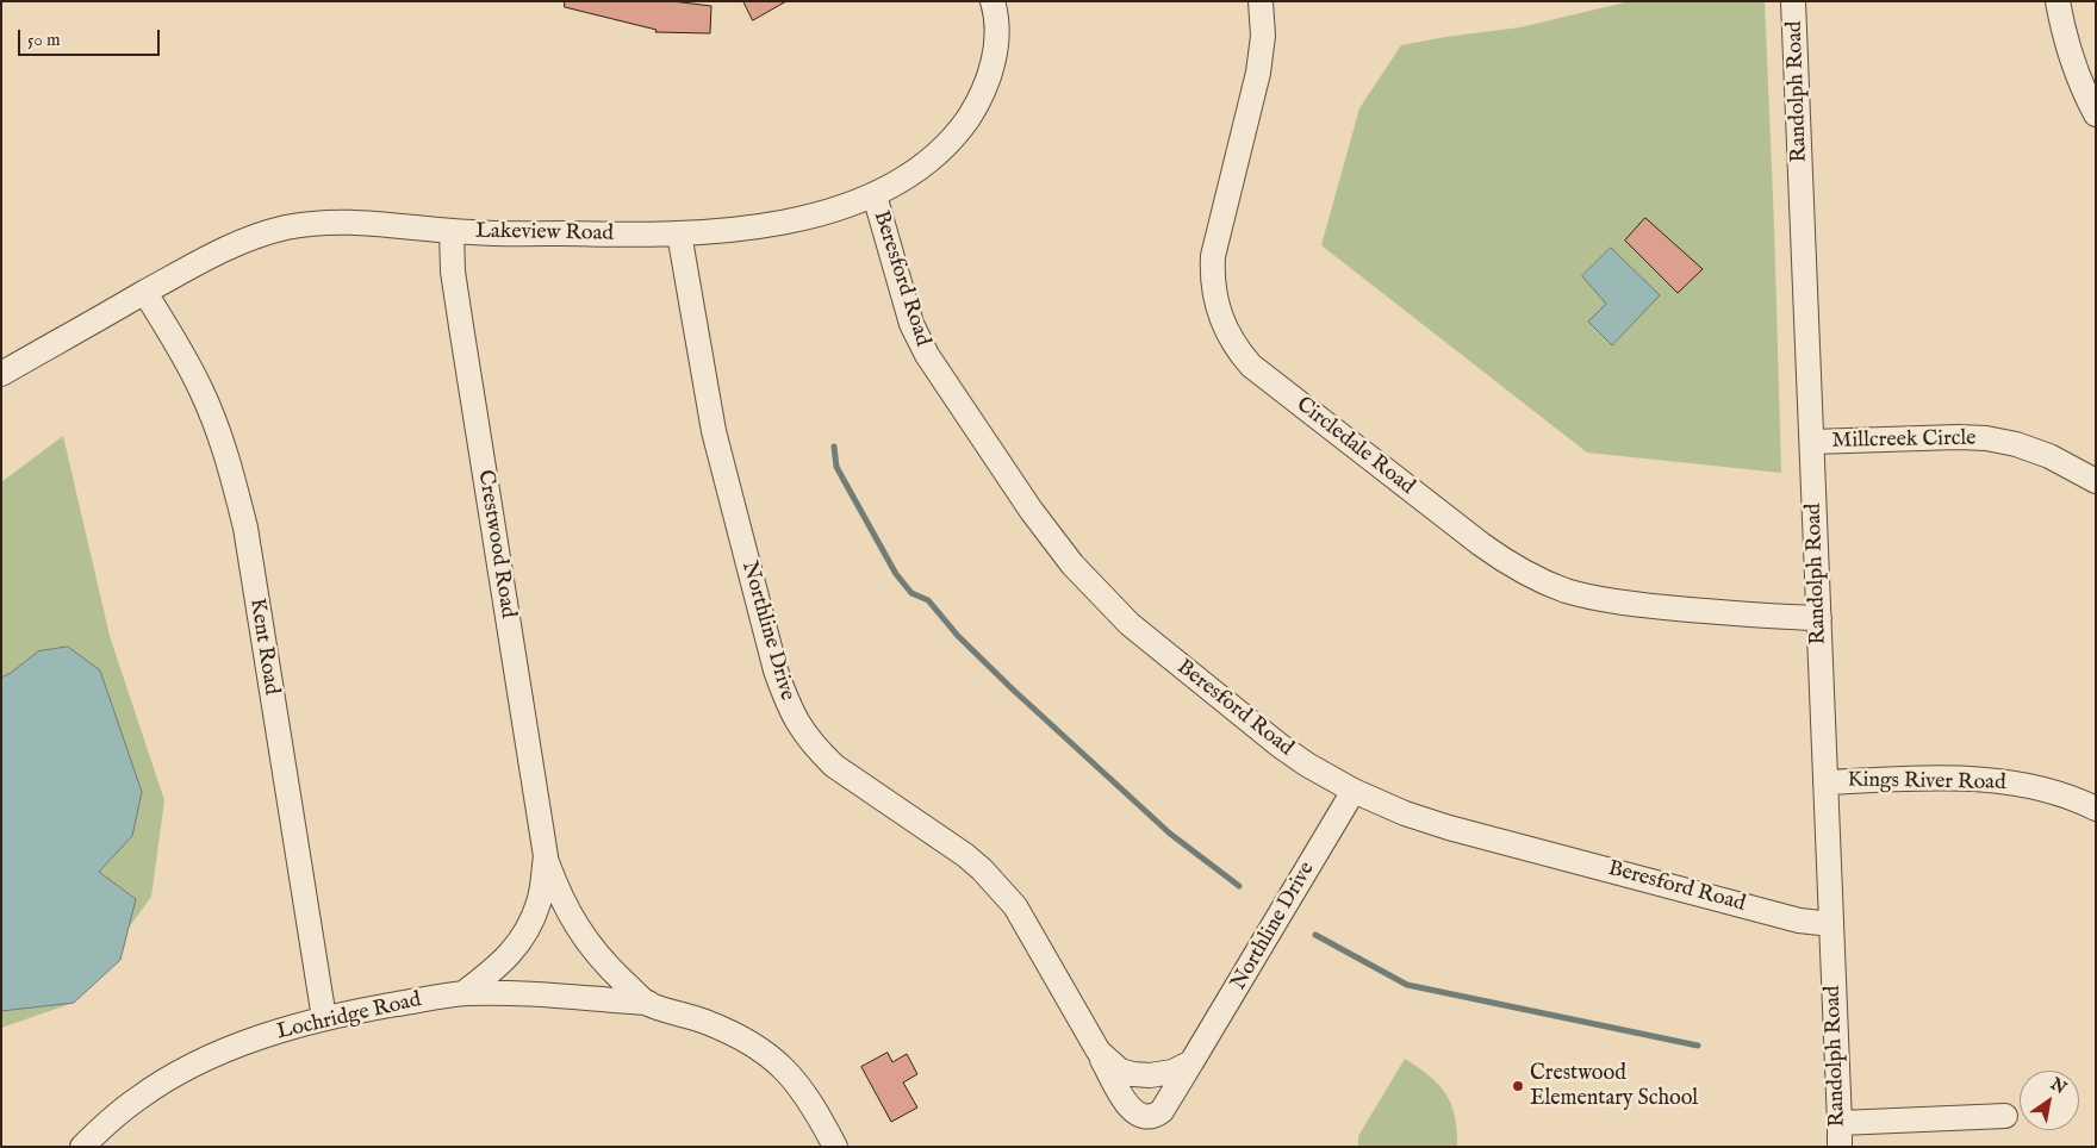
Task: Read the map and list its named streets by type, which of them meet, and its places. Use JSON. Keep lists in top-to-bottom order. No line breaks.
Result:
{"streets":{"street":["Randolph Road","Lakeview Road","Beresford Road","Millcreek Circle","Circledale Road","Crestwood Road","Northline Drive","Kent Road","Kings River Road","Lochridge Road"]},"crossings":[["Randolph Road","Beresford Road"],["Randolph Road","Millcreek Circle"],["Randolph Road","Circledale Road"],["Randolph Road","Kings River Road"],["Lakeview Road","Beresford Road"],["Lakeview Road","Crestwood Road"],["Lakeview Road","Northline Drive"],["Lakeview Road","Kent Road"],["Beresford Road","Northline Drive"],["Crestwood Road","Lochridge Road"],["Kent Road","Lochridge Road"]],"places":["Crestwood Elementary School"],"scale_bar":"50 m","north":"top right"}
